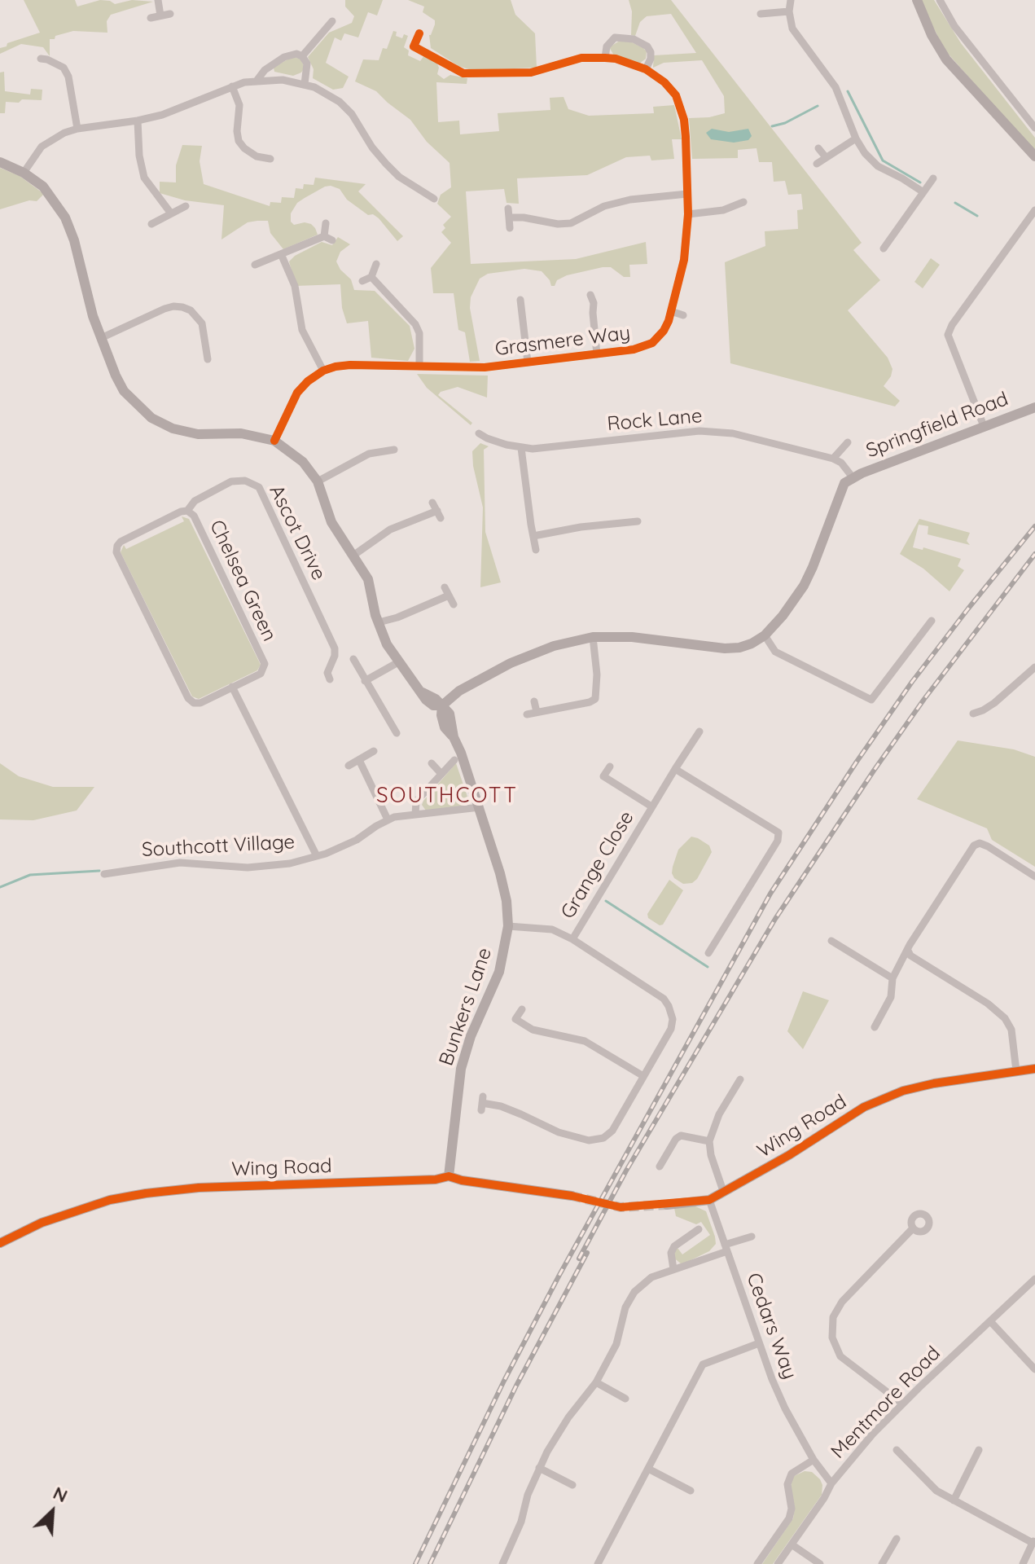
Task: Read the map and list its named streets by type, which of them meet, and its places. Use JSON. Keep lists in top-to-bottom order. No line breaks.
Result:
{"streets":{"street":["Grasmere Way","Rock Lane","Springfield Road","Ascot Drive","Chelsea Green","Southcott Village","Grange Close","Bunkers Lane","Wing Road","Cedars Way","Mentmore Road"]},"crossings":[["Rock Lane","Springfield Road"],["Ascot Drive","Chelsea Green"],["Bunkers Lane","Wing Road"],["Wing Road","Cedars Way"],["Cedars Way","Mentmore Road"]],"districts":["SOUTHCOTT"],"north":"top right"}
